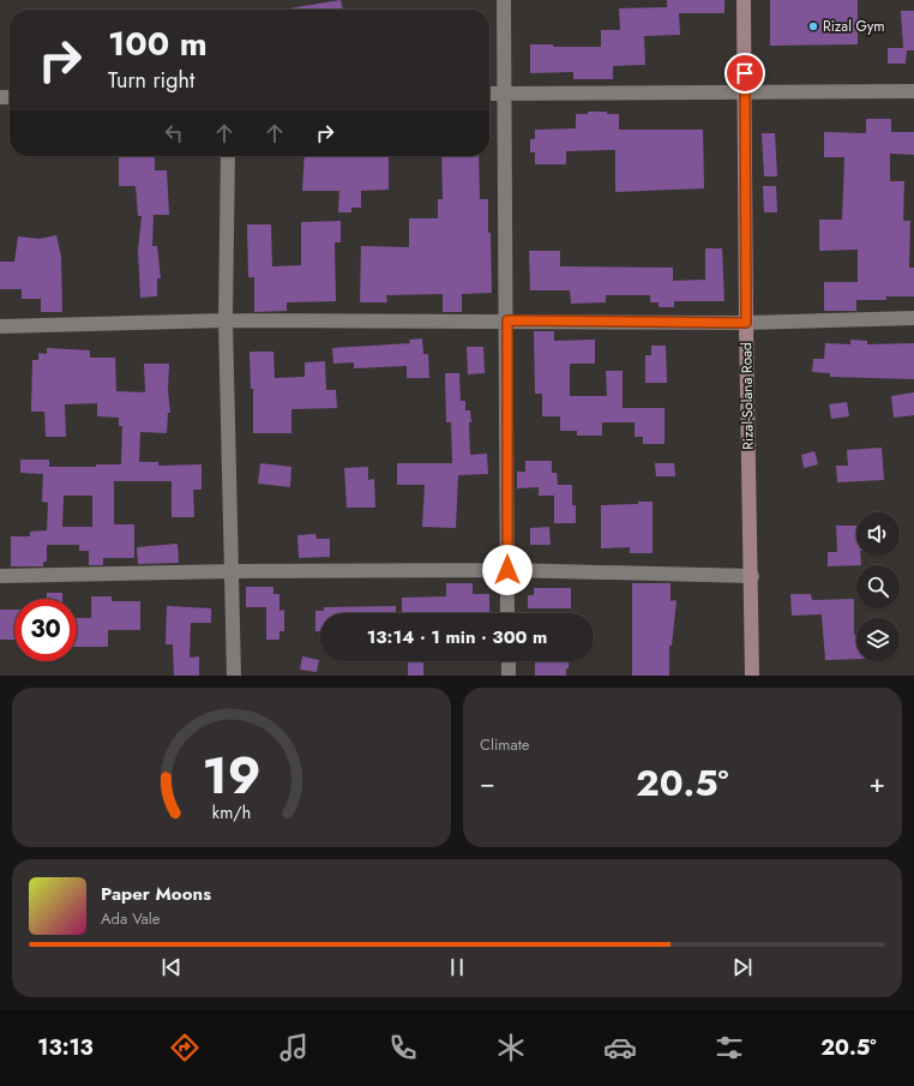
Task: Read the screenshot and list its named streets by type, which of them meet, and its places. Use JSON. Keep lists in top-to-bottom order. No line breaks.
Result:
{"streets":{"main road":["Rizal-Solana Road"]},"places":["Rizal Gym"],"page":{"turn":["100 m","Turn right"],"limit":"30","trip":"13:14 · 1 min · 300 m","tile":"Climate","heat":["−","20.5°","+"],"song":["Paper Moons","Ada Vale"],"tabs":["13:13","20.5°"],"gauge":["19","km/h"]}}
